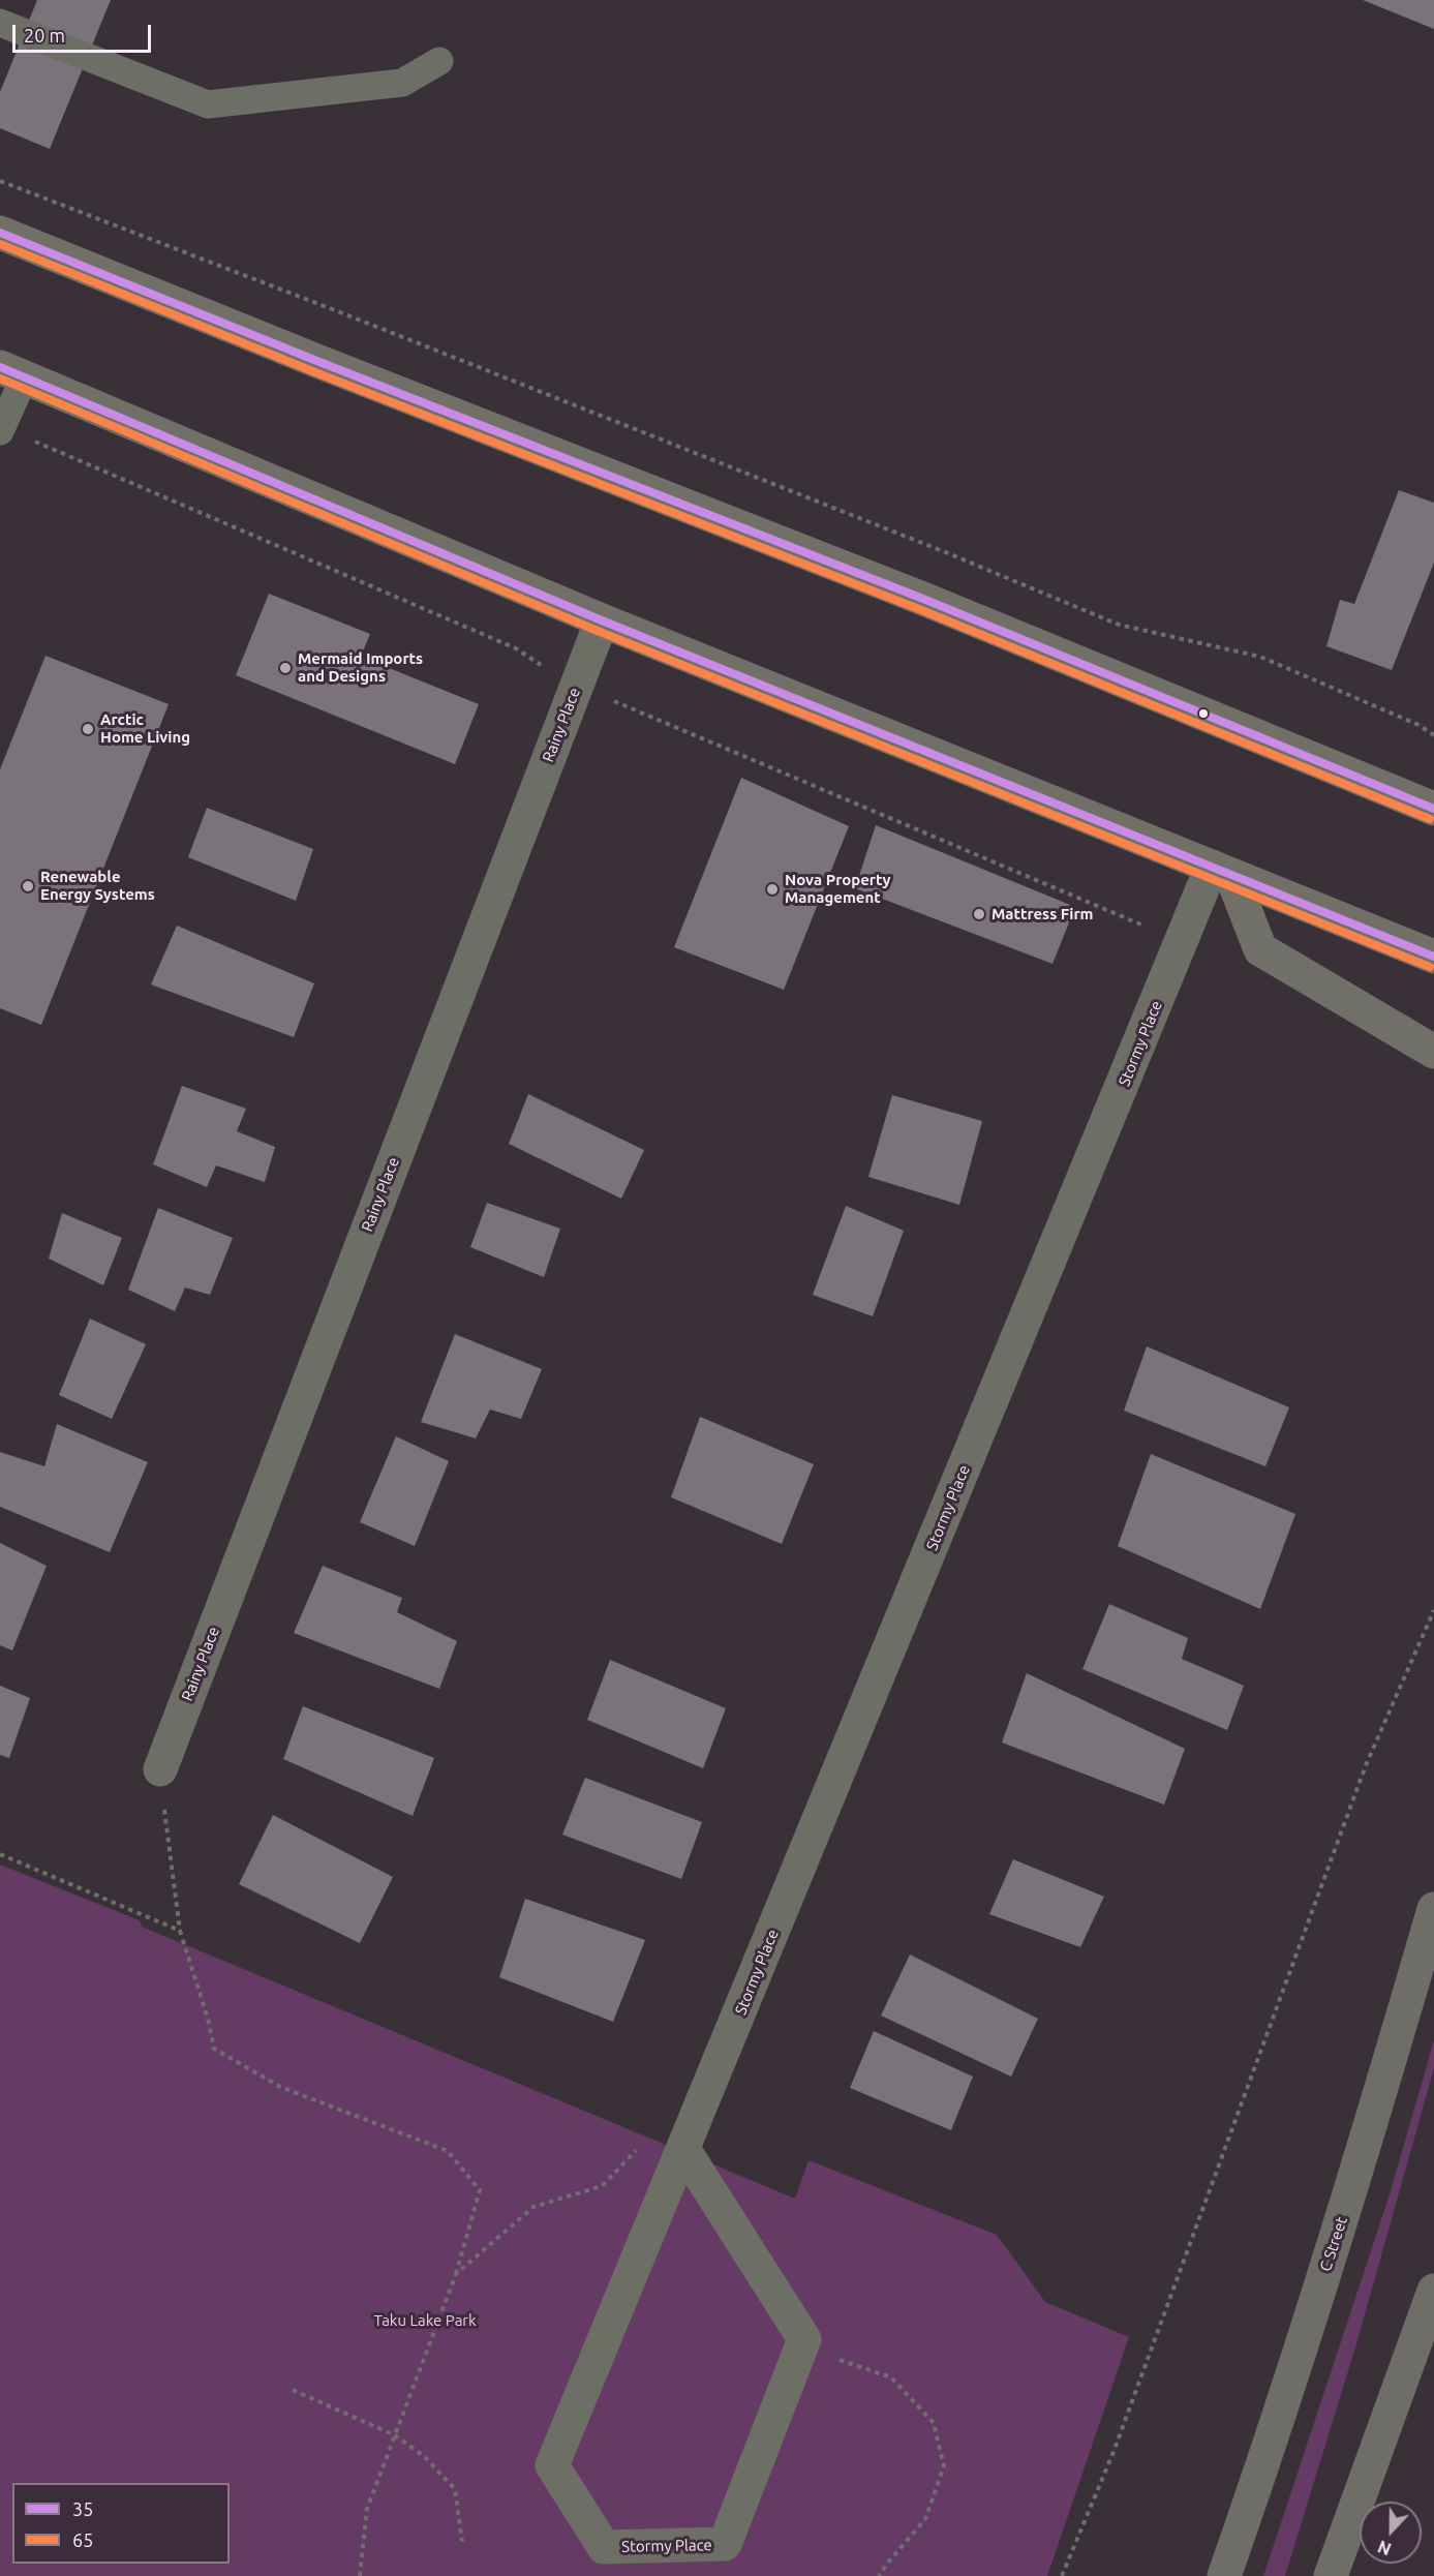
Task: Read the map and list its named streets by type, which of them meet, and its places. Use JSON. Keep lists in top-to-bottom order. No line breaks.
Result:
{"streets":{"main road":["C Street"],"street":["Rainy Place","Stormy Place"]},"parks":["Taku Lake Park"],"places":["Mermaid Imports and Designs","Arctic Home Living","Renewable Energy Systems","Nova Property Management","Mattress Firm"],"lines":["transit line 35","transit line 65"],"legend":["35","65"],"scale_bar":"20 m","north":"bottom"}
